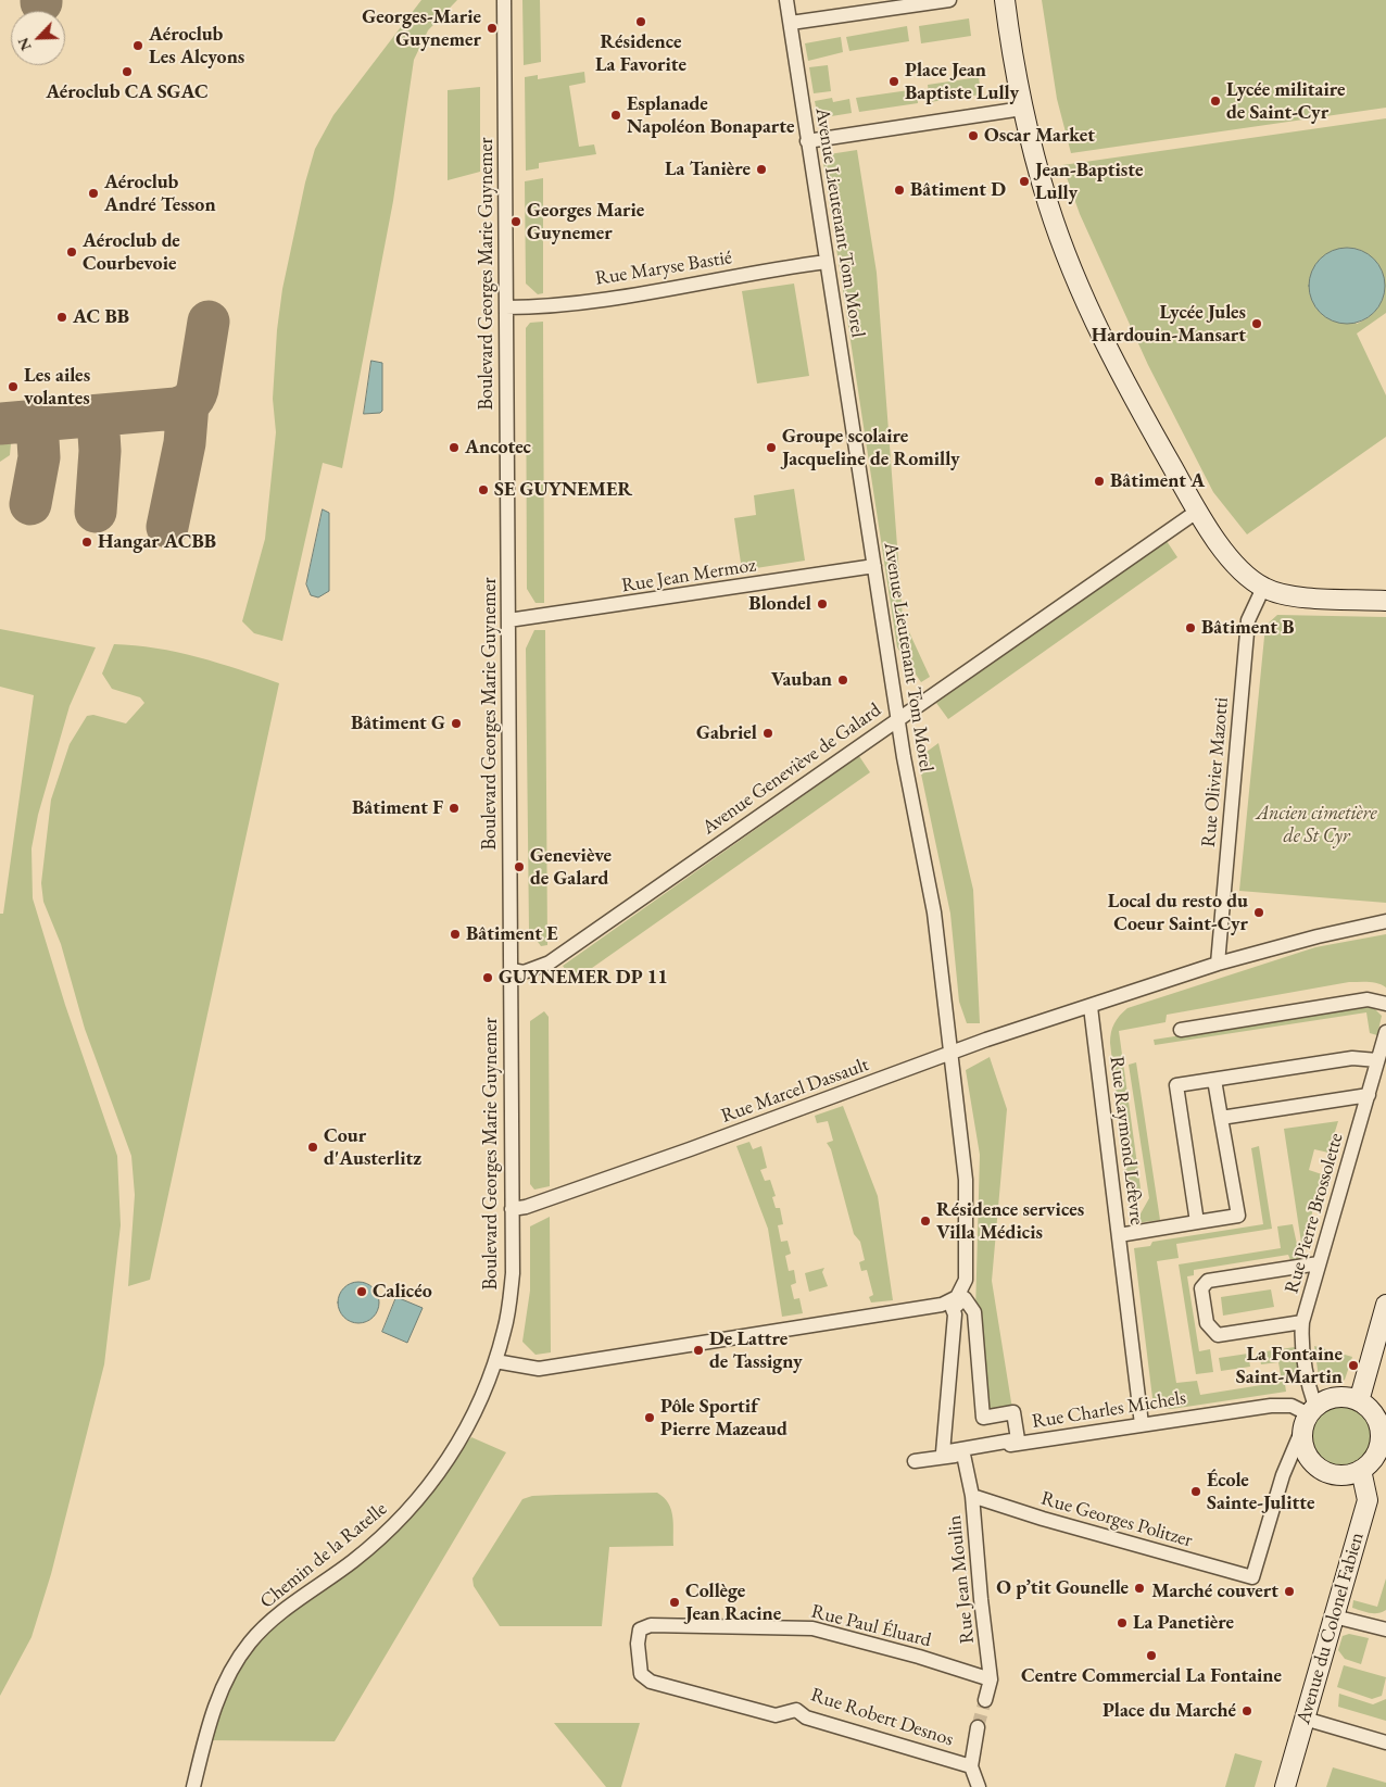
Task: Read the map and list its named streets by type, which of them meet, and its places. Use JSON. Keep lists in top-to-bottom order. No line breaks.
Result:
{"streets":{"street":["Avenue Lieutenant Tom Morel","Rue Maryse Bastié","Boulevard Georges Marie Guynemer","Rue Jean Mermoz","Avenue Geneviève de Galard","Rue Olivier Mazotti","Rue Marcel Dassault","Rue Raymond Lefèvre","Rue Pierre Brossolette","Rue Charles Michels","Rue Georges Politzer","Chemin de la Ratelle","Rue Jean Moulin","Rue Paul Éluard","Avenue du Colonel Fabien","Rue Robert Desnos"]},"crossings":[["Avenue Lieutenant Tom Morel","Rue Maryse Bastié"],["Avenue Lieutenant Tom Morel","Boulevard Georges Marie Guynemer"],["Avenue Lieutenant Tom Morel","Rue Jean Mermoz"],["Avenue Lieutenant Tom Morel","Avenue Geneviève de Galard"],["Avenue Lieutenant Tom Morel","Rue Marcel Dassault"],["Avenue Lieutenant Tom Morel","Chemin de la Ratelle"],["Rue Maryse Bastié","Boulevard Georges Marie Guynemer"],["Boulevard Georges Marie Guynemer","Rue Jean Mermoz"],["Boulevard Georges Marie Guynemer","Avenue Geneviève de Galard"],["Boulevard Georges Marie Guynemer","Rue Marcel Dassault"],["Boulevard Georges Marie Guynemer","Chemin de la Ratelle"],["Rue Marcel Dassault","Rue Raymond Lefèvre"],["Rue Raymond Lefèvre","Rue Charles Michels"],["Rue Pierre Brossolette","Rue Charles Michels"],["Rue Pierre Brossolette","Rue Georges Politzer"],["Rue Pierre Brossolette","Avenue du Colonel Fabien"],["Rue Charles Michels","Rue Georges Politzer"],["Rue Charles Michels","Rue Jean Moulin"],["Rue Charles Michels","Avenue du Colonel Fabien"],["Rue Georges Politzer","Rue Jean Moulin"],["Rue Georges Politzer","Avenue du Colonel Fabien"],["Rue Jean Moulin","Rue Paul Éluard"],["Rue Paul Éluard","Rue Robert Desnos"]],"parks":["Ancien cimetière de St Cyr"],"places":["Résidence La Favorite","Georges-Marie Guynemer","Aéroclub Les Alcyons","Aéroclub CA SGAC","Place Jean Baptiste Lully","Lycée militaire de Saint-Cyr","Esplanade Napoléon Bonaparte","Oscar Market","La Tanière","Jean-Baptiste Lully","Bâtiment D","Aéroclub André Tesson","Georges Marie Guynemer","Aéroclub de Courbevoie","AC BB","Lycée Jules Hardouin-Mansart","Les ailes volantes","Ancotec","Groupe scolaire Jacqueline de Romilly","Bâtiment A","SE GUYNEMER","Hangar ACBB","Blondel","Bâtiment B","Vauban","Bâtiment G","Gabriel","Bâtiment F","Geneviève de Galard","Local du resto du Coeur Saint-Cyr","Bâtiment E","GUYNEMER DP 11","Cour d'Austerlitz","Résidence services Villa Médicis","Calicéo","De Lattre de Tassigny","La Fontaine Saint-Martin","Pôle Sportif Pierre Mazeaud","École Sainte-Julitte","O p’tit Gounelle","Marché couvert","Collège Jean Racine","La Panetière","Centre Commercial La Fontaine","Place du Marché"],"north":"bottom left"}
